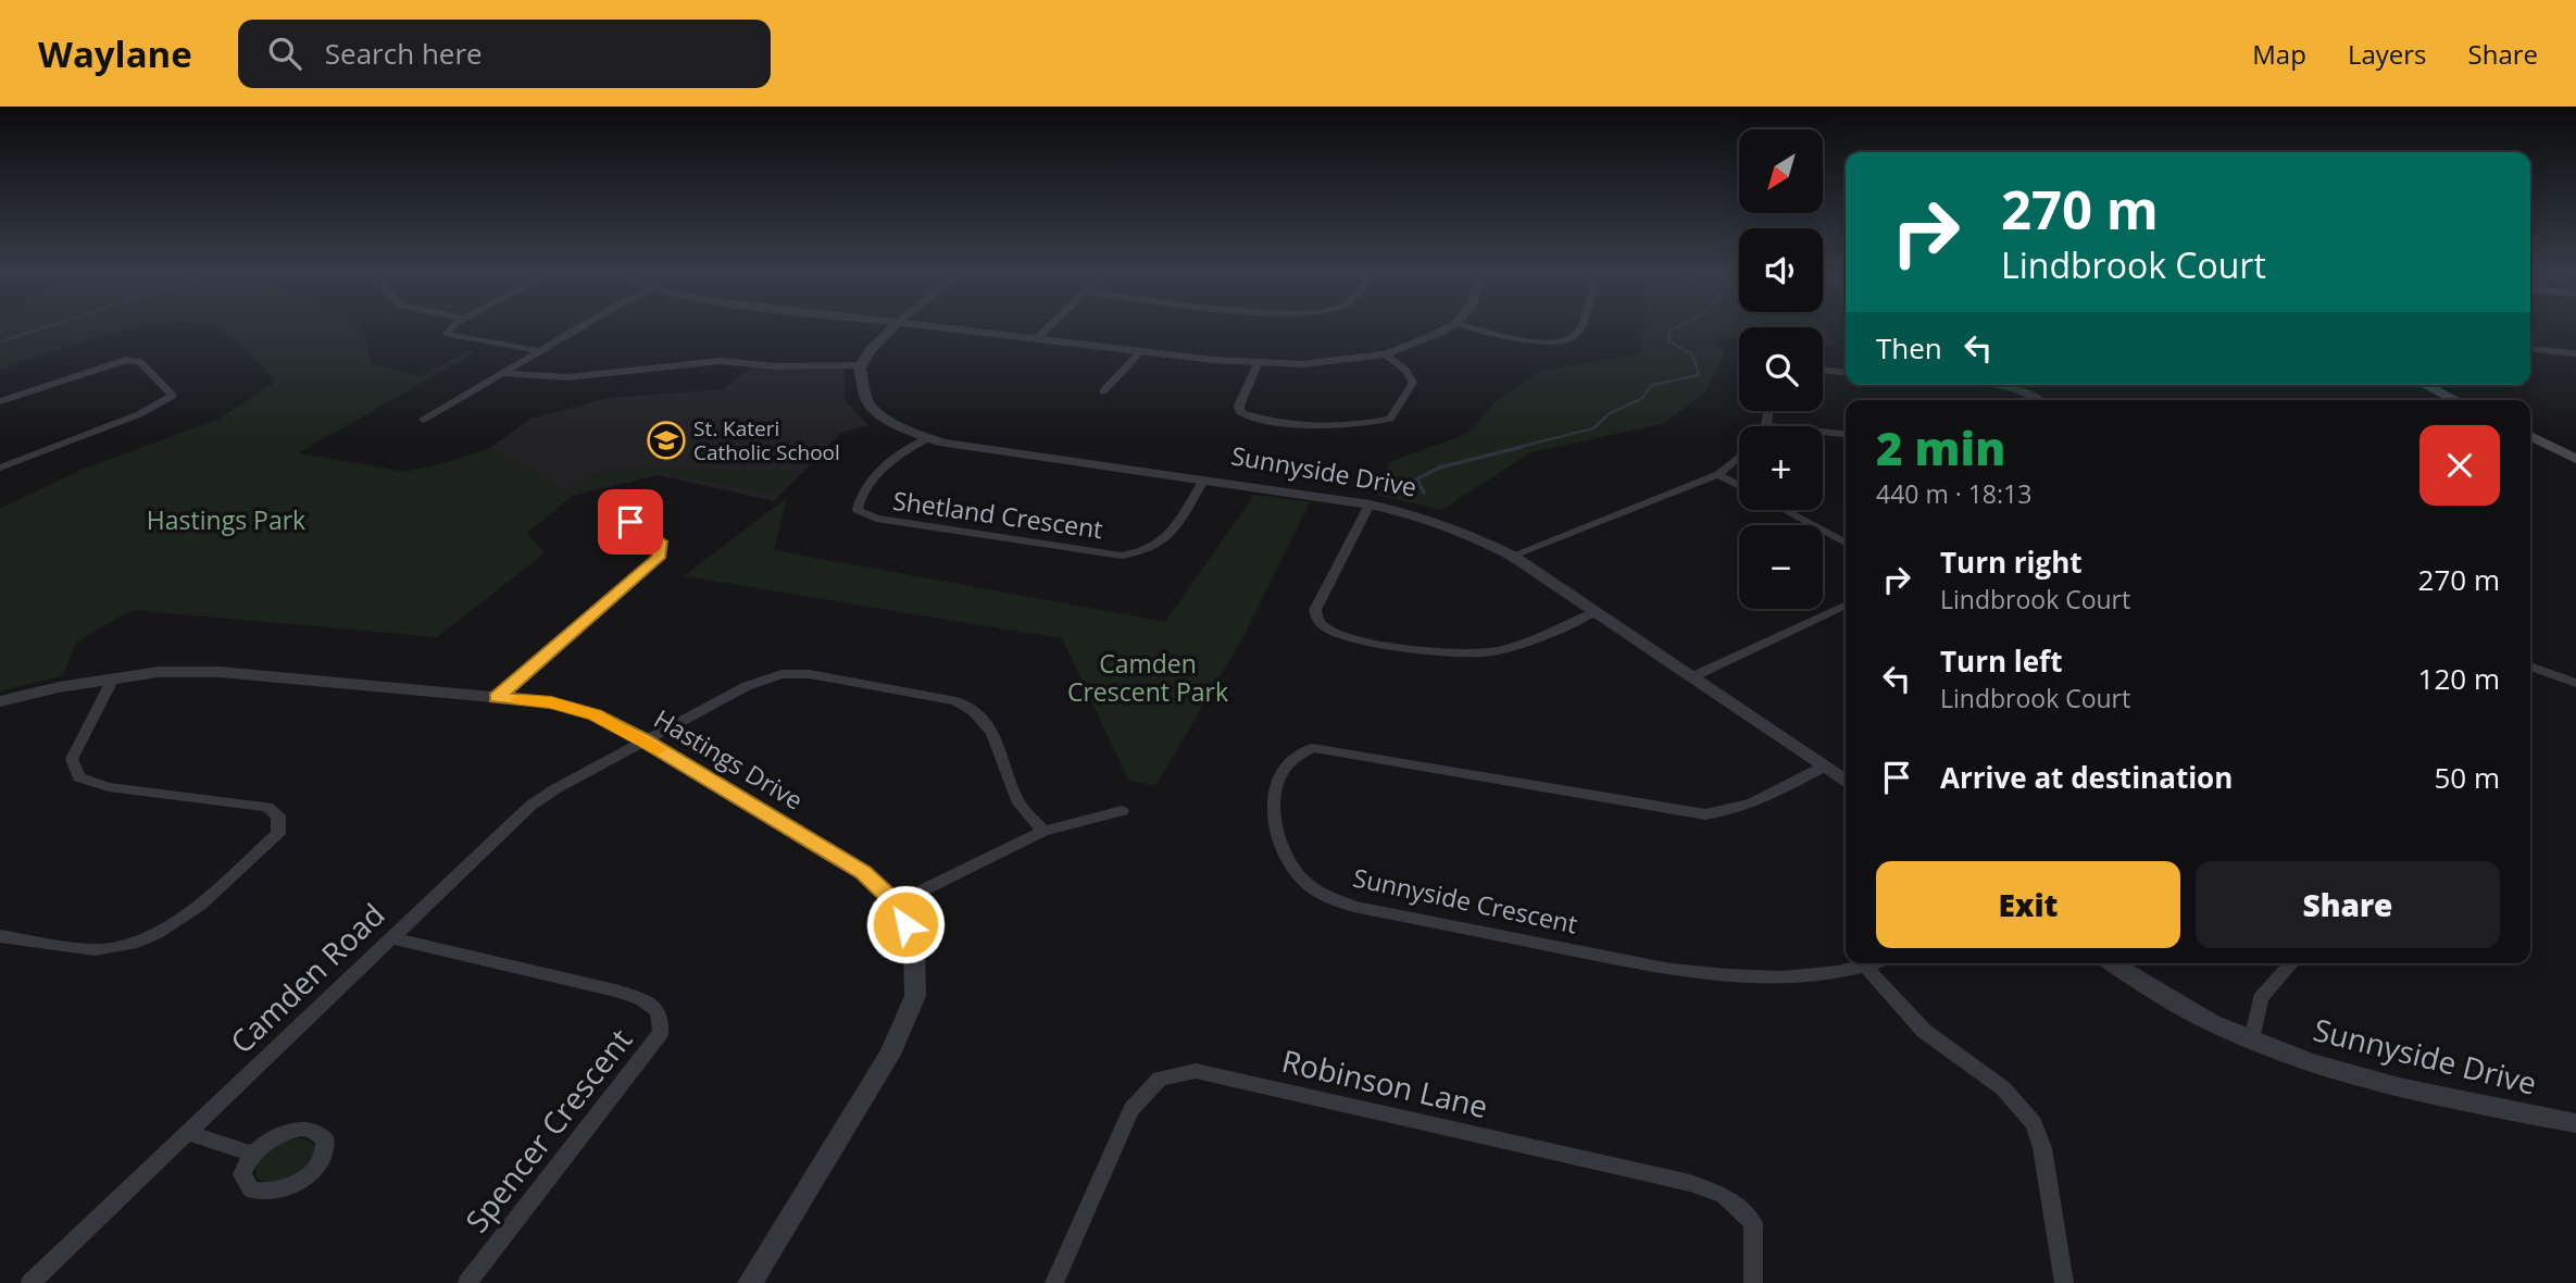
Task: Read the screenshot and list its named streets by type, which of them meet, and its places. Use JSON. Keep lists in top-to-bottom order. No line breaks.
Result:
{"streets":{"street":["Sunnyside Drive","Shetland Crescent","Hastings Drive","Sunnyside Crescent","Camden Road","Robinson Lane","Spencer Crescent"]},"crossings":[["Sunnyside Drive","Shetland Crescent"],["Sunnyside Drive","Sunnyside Crescent"],["Hastings Drive","Camden Road"],["Camden Road","Spencer Crescent"]],"parks":["Hastings Park","Camden Crescent Park"],"places":{"school or university":["St. Kateri Catholic School"]},"north":"bottom left","page":{"header":"Waylane","search":"Search here","nav":["Map","Layers","Share"],"map_buttons":["+","−"],"turn":["270 m","Lindbrook Court"],"then":"Then","heading":["2 min","440 m · 18:13"],"list":[{"name":"Turn right","note":"Lindbrook Court","value":"270 m"},{"name":"Turn left","note":"Lindbrook Court","value":"120 m"},{"name":"Arrive at destination","value":"50 m"}],"buttons":["Exit","Share"]}}
